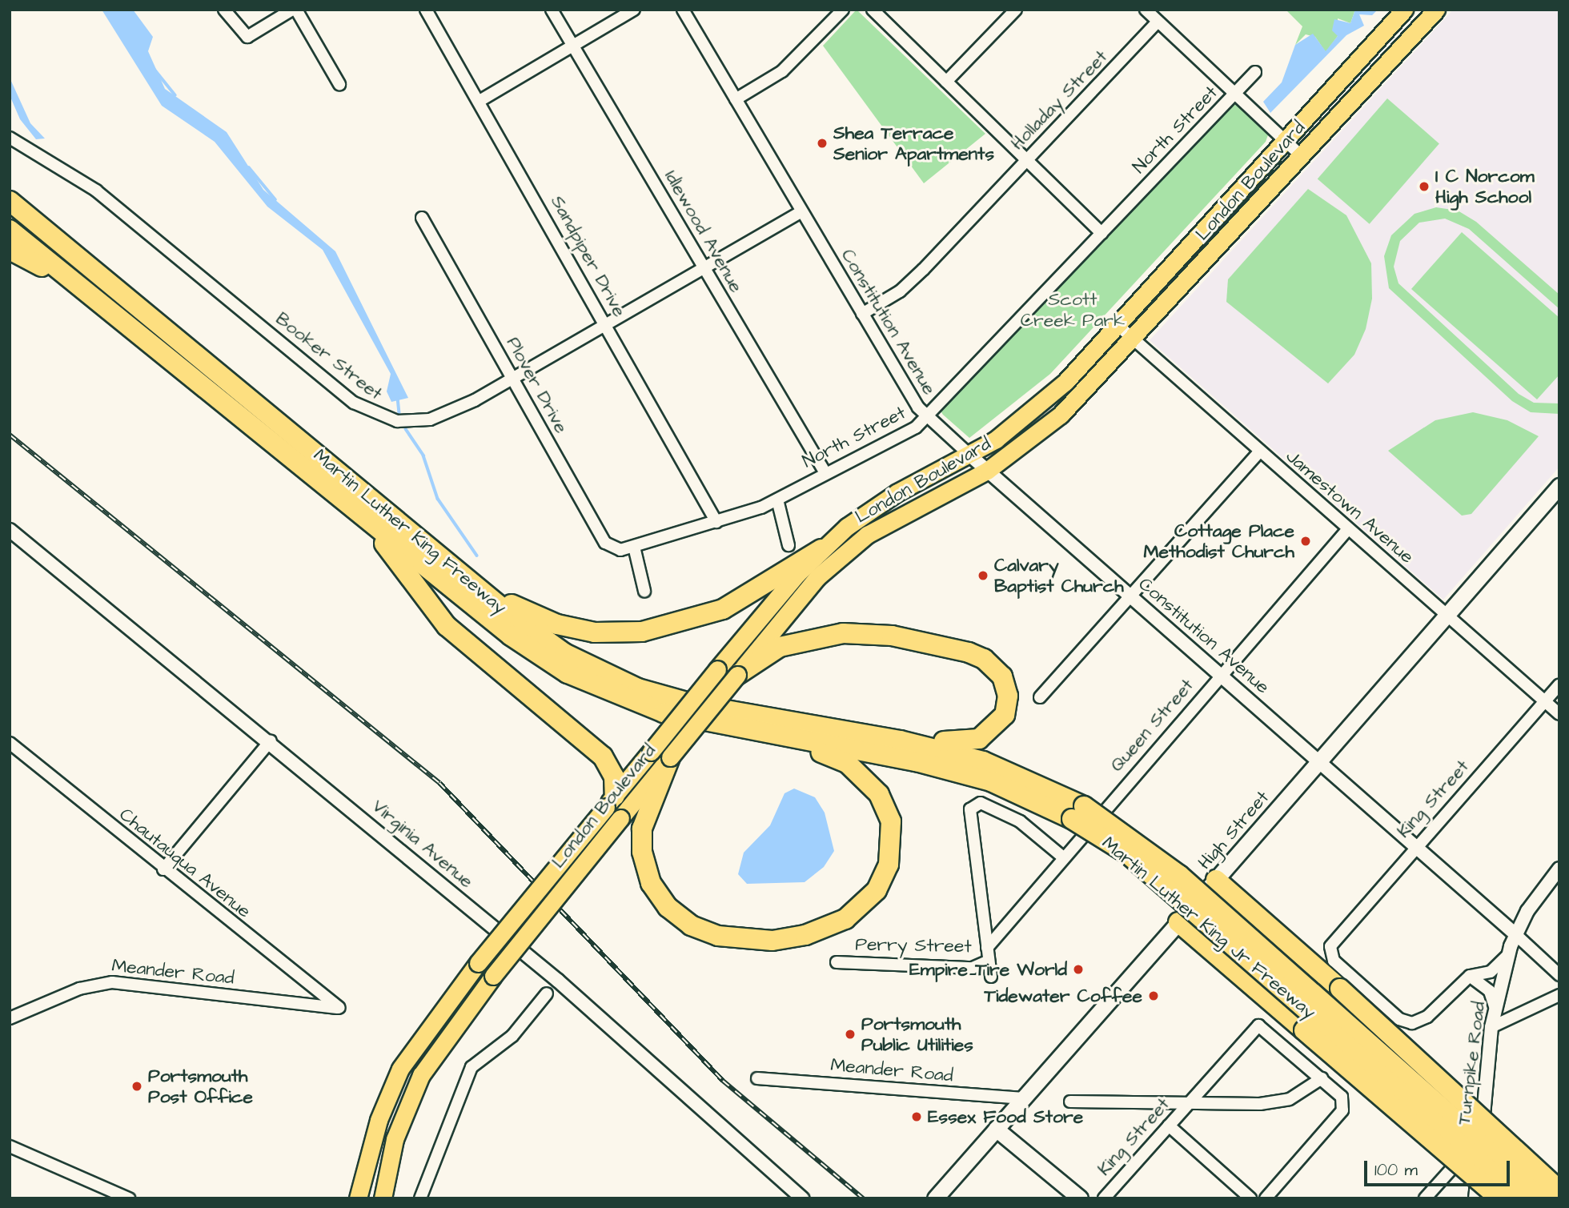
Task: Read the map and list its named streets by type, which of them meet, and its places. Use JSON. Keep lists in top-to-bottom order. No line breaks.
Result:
{"streets":{"highway":["Martin Luther King Freeway","Martin Luther King Jr Freeway"],"main road":["London Boulevard","High Street"],"street":["Holladay Street","North Street","Idlewood Avenue","Sandpiper Drive","Constitution Avenue","Booker Street","Plover Drive","Jamestown Avenue","Queen Street","King Street","Virginia Avenue","Chautauqua Avenue","Perry Street","Meander Road","Turnpike Road"]},"crossings":[["Holladay Street","Constitution Avenue"],["North Street","Idlewood Avenue"],["North Street","Sandpiper Drive"],["North Street","Constitution Avenue"],["North Street","Plover Drive"],["London Boulevard","Constitution Avenue"],["London Boulevard","Jamestown Avenue"],["Idlewood Avenue","Booker Street"],["Sandpiper Drive","Booker Street"],["Constitution Avenue","Booker Street"],["Constitution Avenue","Queen Street"],["Constitution Avenue","King Street"],["Constitution Avenue","High Street"],["Constitution Avenue","Turnpike Road"],["Booker Street","Plover Drive"],["Jamestown Avenue","Queen Street"],["Jamestown Avenue","King Street"],["Jamestown Avenue","High Street"],["Martin Luther King Freeway","Martin Luther King Jr Freeway"],["High Street","Meander Road"],["Chautauqua Avenue","Meander Road"]],"parks":["Scott Creek Park"],"places":["Shea Terrace Senior Apartments","I C Norcom High School","Cottage Place Methodist Church","Calvary Baptist Church","Empire Tire World","Tidewater Coffee","Portsmouth Public Utilities","Portsmouth Post Office","Essex Food Store"],"scale_bar":"100 m"}
